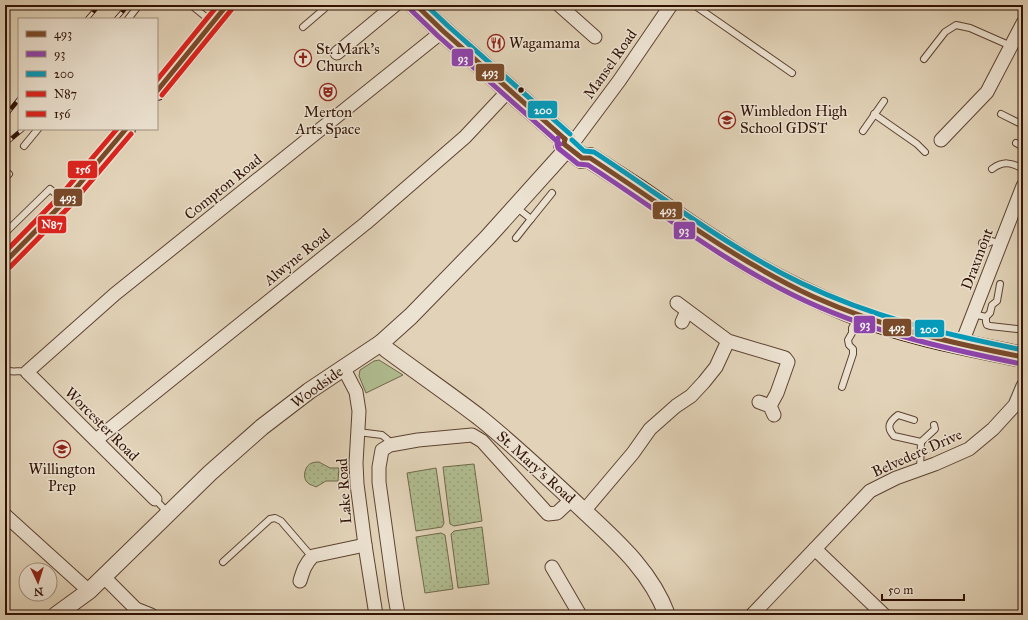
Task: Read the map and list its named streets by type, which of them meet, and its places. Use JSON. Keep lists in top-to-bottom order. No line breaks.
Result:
{"streets":{"street":["Mansel Road","Compton Road","Alwyne Road","Draxmont","Woodside","Worcester Road","Belvedere Drive","St. Mary's Road","Lake Road"]},"crossings":[["Mansel Road","Woodside"],["Compton Road","Worcester Road"],["Alwyne Road","Worcester Road"],["Woodside","St. Mary's Road"],["Woodside","Lake Road"]],"places":{"restaurant":["Wagamama"],"church":["St. Mark's Church"],"theatre":["Merton Arts Space"],"school or university":["Wimbledon High School GDST","Willington Prep"]},"lines":["transit line 493","transit line 200","transit line 156","transit line N87","transit line 93"],"legend":["493","93","200","N87","156"],"scale_bar":"50 m","north":"bottom"}
